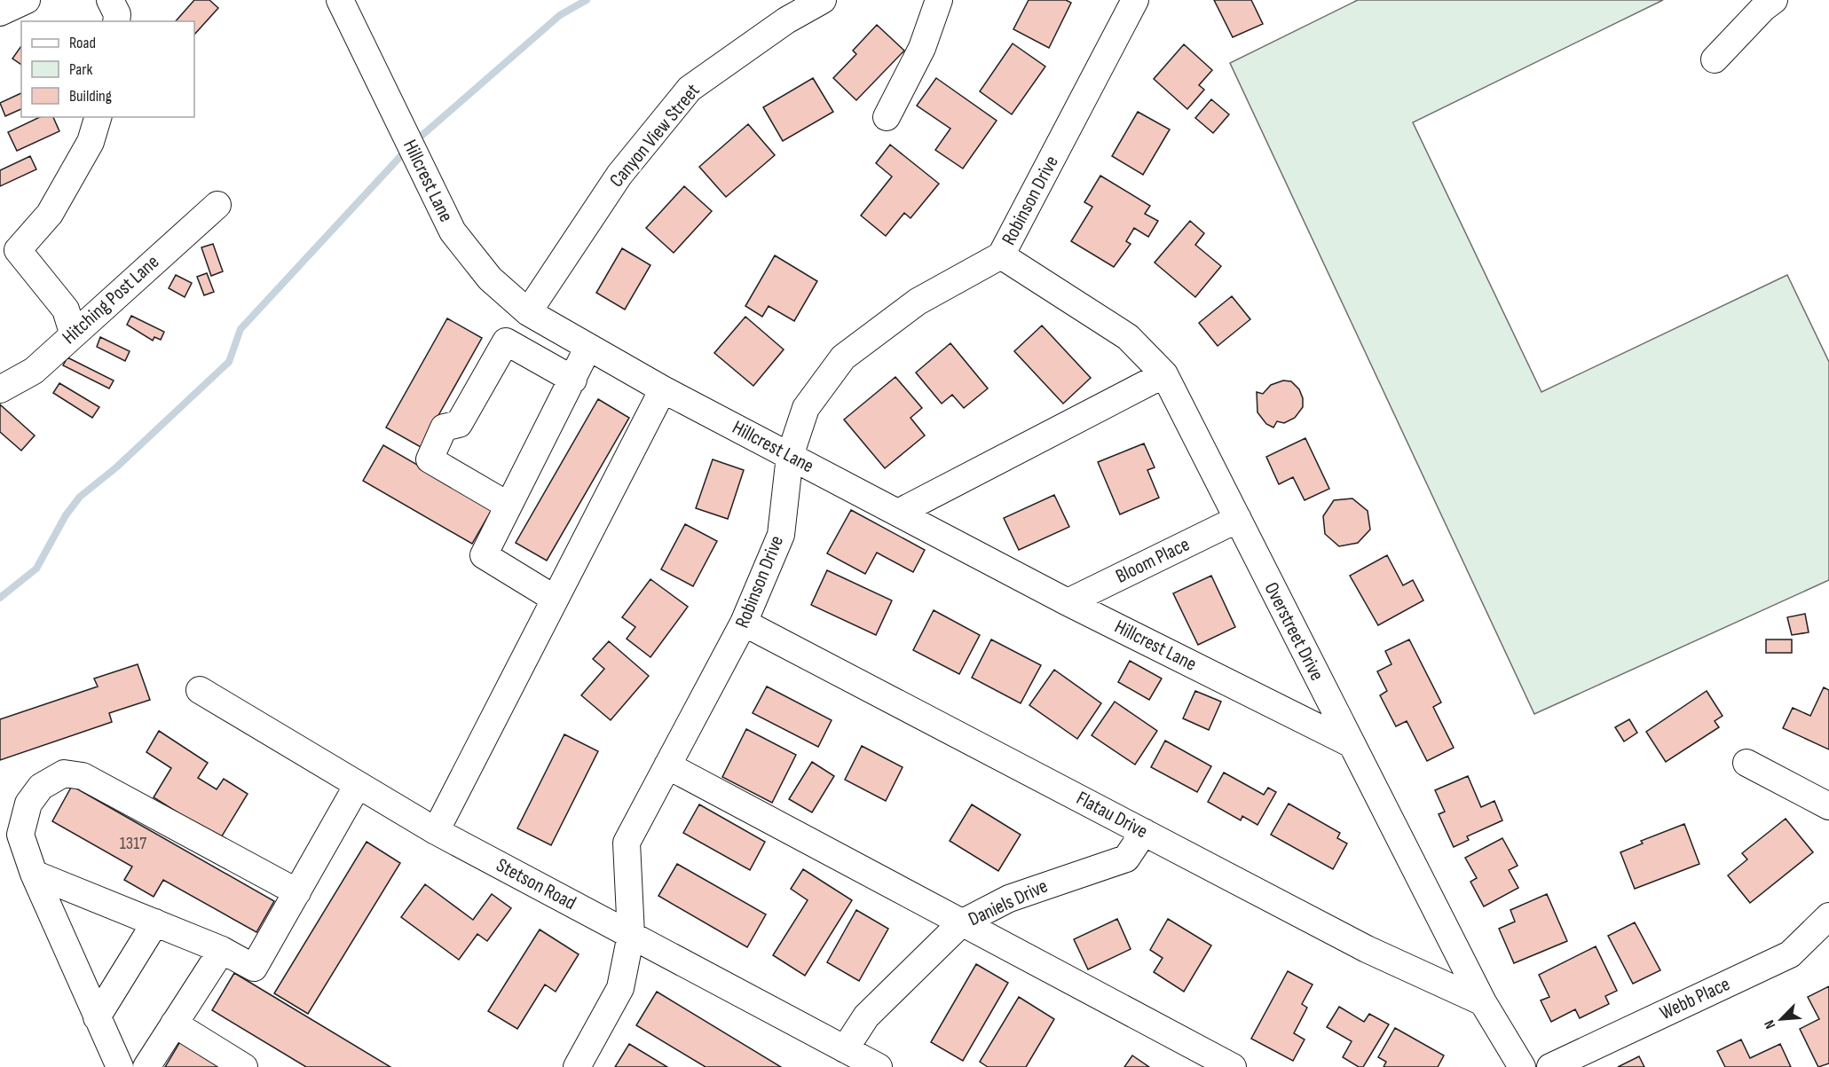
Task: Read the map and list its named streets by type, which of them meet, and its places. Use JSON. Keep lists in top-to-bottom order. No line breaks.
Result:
{"streets":{"street":["Canyon View Street","Hillcrest Lane","Robinson Drive","Hitching Post Lane","Bloom Place","Overstreet Drive","Flatau Drive","Stetson Road","Daniels Drive","Webb Place"]},"crossings":[["Canyon View Street","Hillcrest Lane"],["Hillcrest Lane","Robinson Drive"],["Hillcrest Lane","Bloom Place"],["Hillcrest Lane","Overstreet Drive"],["Robinson Drive","Overstreet Drive"],["Robinson Drive","Flatau Drive"],["Robinson Drive","Stetson Road"],["Bloom Place","Overstreet Drive"],["Overstreet Drive","Flatau Drive"],["Flatau Drive","Daniels Drive"],["Stetson Road","Daniels Drive"]],"house_numbers":["1317"],"legend":["Road","Park","Building"],"north":"bottom left"}
